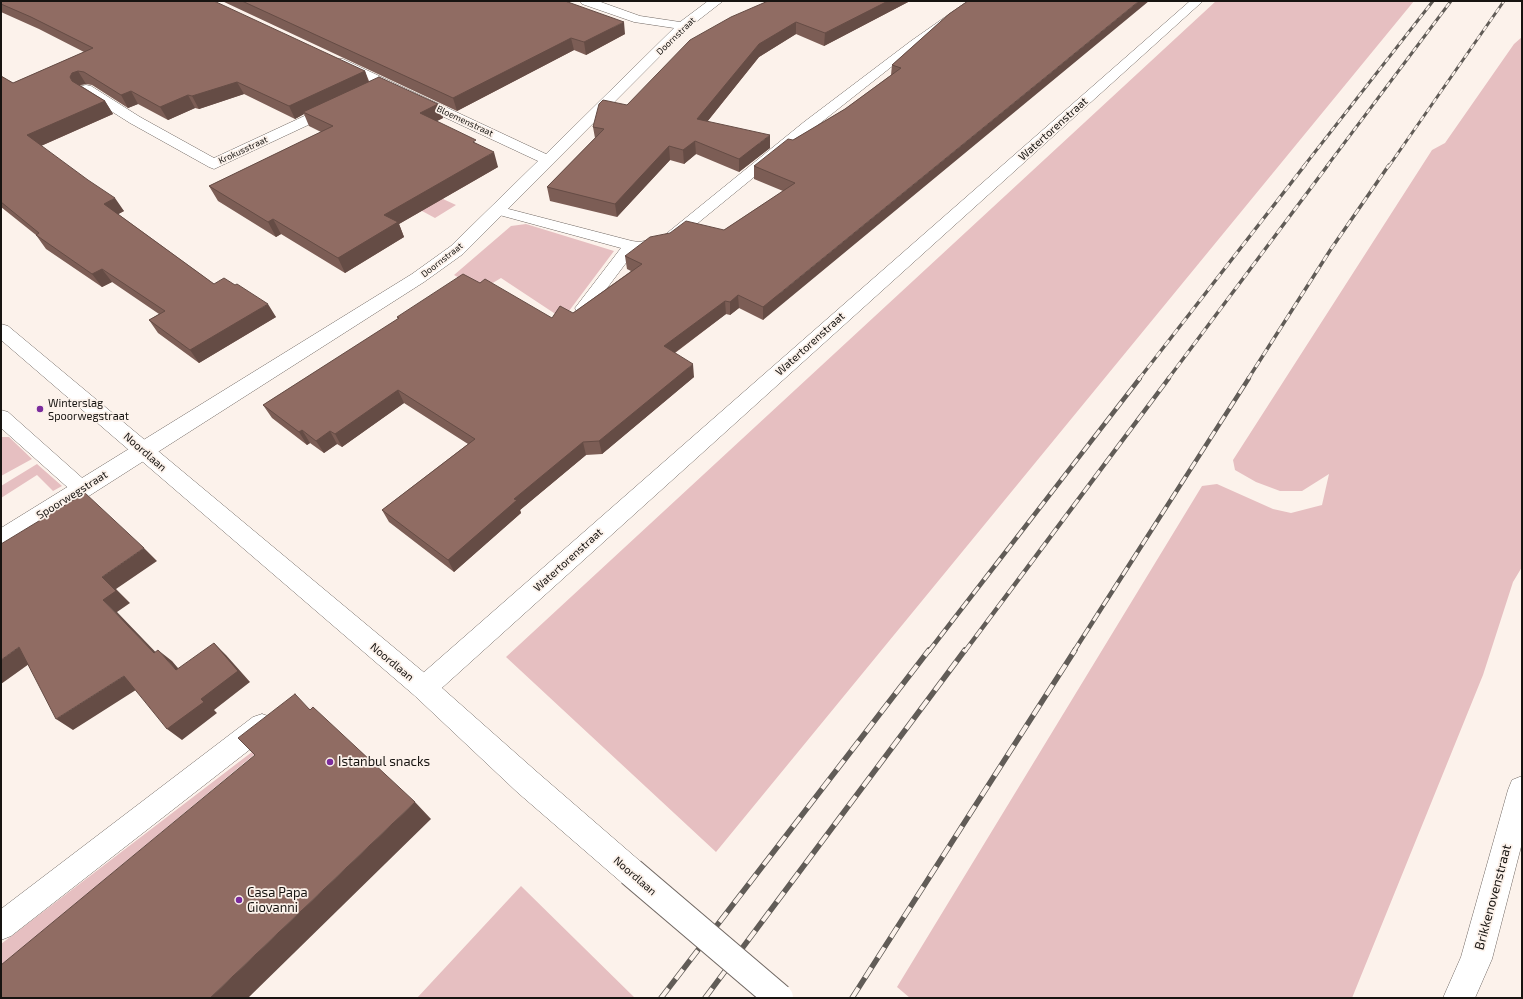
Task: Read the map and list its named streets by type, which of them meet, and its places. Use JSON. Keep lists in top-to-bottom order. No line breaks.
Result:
{"streets":{"street":["Doornstraat","Bloemenstraat","Watertorenstraat","Krokusstraat","Noordlaan","Spoorwegstraat","Brikkenovenstraat"]},"crossings":[["Doornstraat","Bloemenstraat"],["Doornstraat","Noordlaan"],["Doornstraat","Spoorwegstraat"],["Watertorenstraat","Noordlaan"],["Noordlaan","Spoorwegstraat"]],"places":["Winterslag Spoorwegstraat","Istanbul snacks","Casa Papa Giovanni"]}
